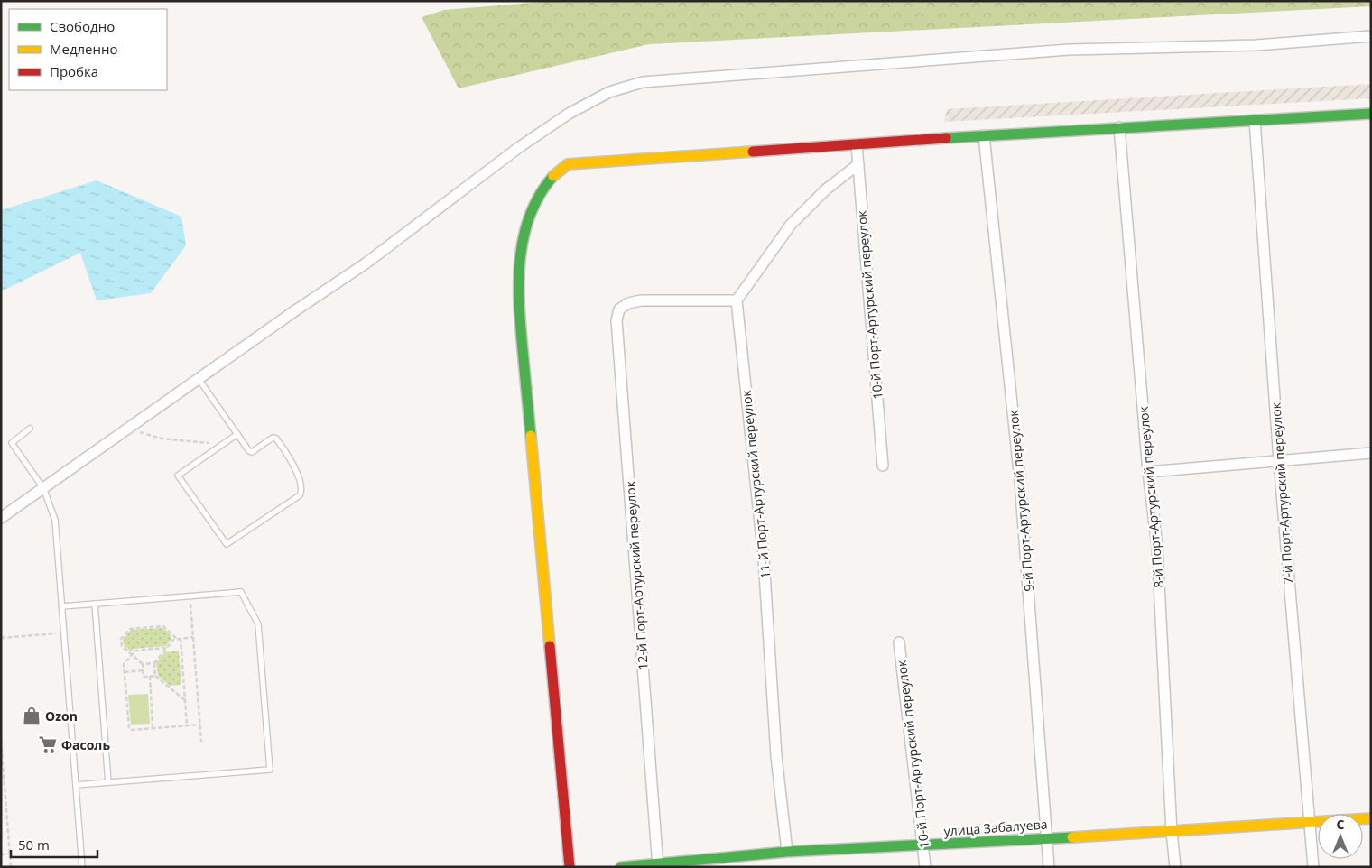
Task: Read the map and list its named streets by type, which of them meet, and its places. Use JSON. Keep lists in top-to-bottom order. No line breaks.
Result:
{"streets":{"street":["10-й Порт-Артурский переулок","11-й Порт-Артурский переулок","7-й Порт-Артурский переулок","8-й Порт-Артурский переулок","9-й Порт-Артурский переулок","12-й Порт-Артурский переулок","улица Забалуева"]},"crossings":[["10-й Порт-Артурский переулок","улица Забалуева"],["11-й Порт-Артурский переулок","12-й Порт-Артурский переулок"],["11-й Порт-Артурский переулок","улица Забалуева"],["7-й Порт-Артурский переулок","улица Забалуева"],["8-й Порт-Артурский переулок","улица Забалуева"],["9-й Порт-Артурский переулок","улица Забалуева"],["12-й Порт-Артурский переулок","улица Забалуева"]],"places":{"shop":["Ozon"],"supermarket":["Фасоль"]},"legend":["Свободно","Медленно","Пробка"],"scale_bar":"50 m","north":"top"}
